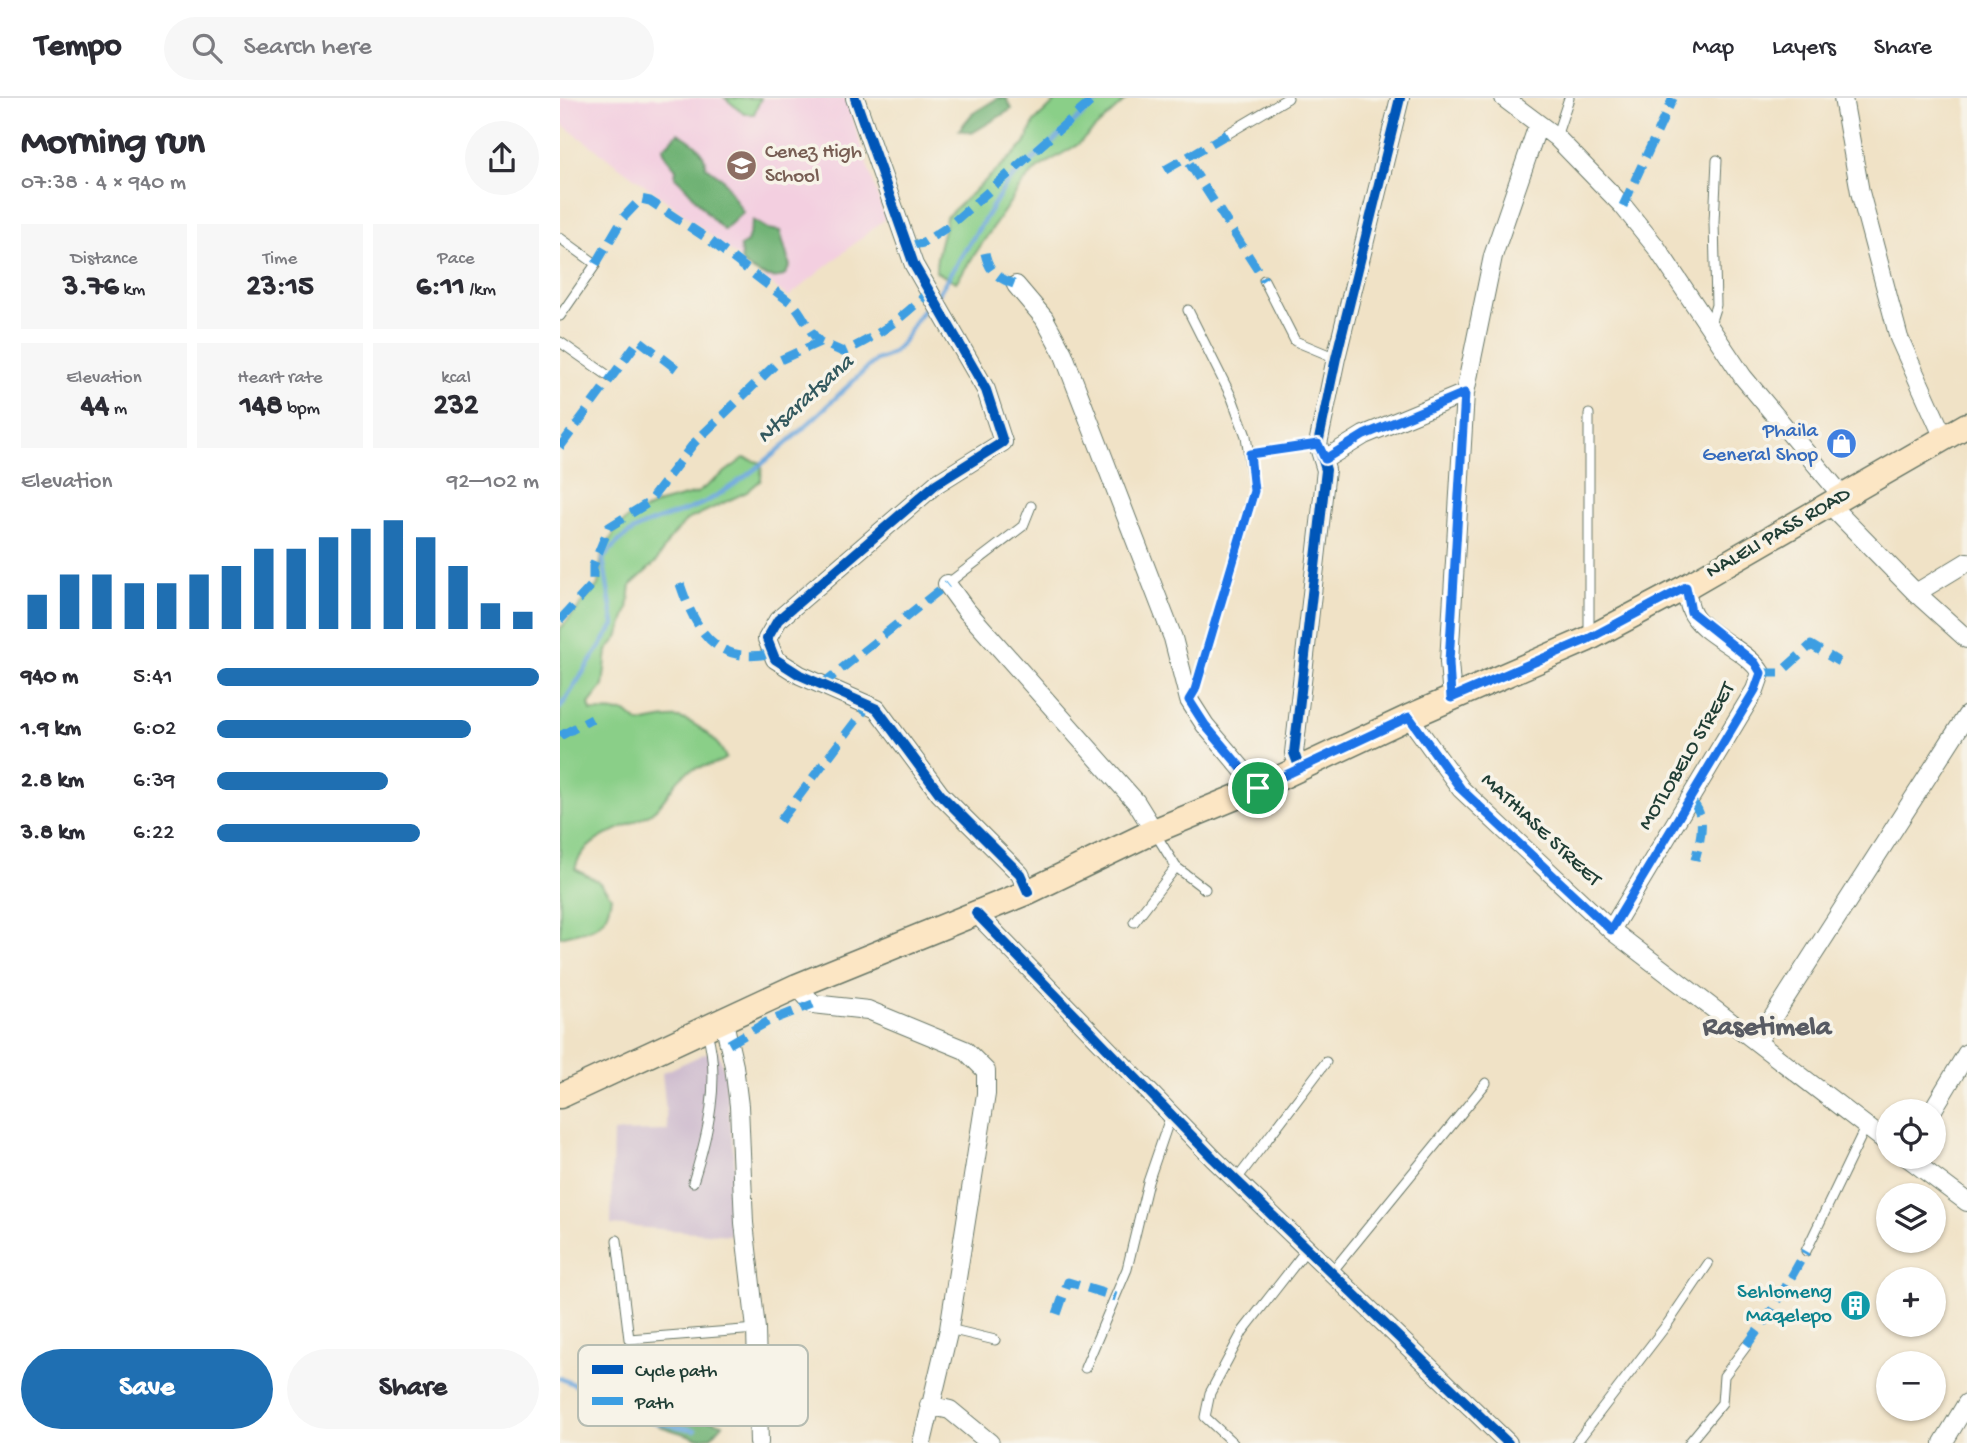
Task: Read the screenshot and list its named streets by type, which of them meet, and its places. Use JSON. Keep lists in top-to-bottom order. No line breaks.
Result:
{"streets":{"main road":["NALELI PASS ROAD"],"street":["MOTLOBELO STREET","MATHIASE STREET"]},"crossings":[["NALELI PASS ROAD","MOTLOBELO STREET"],["NALELI PASS ROAD","MATHIASE STREET"],["MOTLOBELO STREET","MATHIASE STREET"]],"districts":["Rasetimela"],"water":["Ntsaratsana"],"places":{"school or university":["Cenez High School"],"shop":["Phaila General Shop"],"building":["Sehlomeng Maqelepo"]},"legend":["Cycle path","Path"],"page":{"header":"Tempo","search":"Search here","nav":["Map","Layers","Share"],"heading":["Morning run","07:38 · 4 × 940 m"],"stats":[["Distance","3.76 km"],["Time","23:15"],["Pace","6:11 /km"],["Elevation","44 m"],["Heart rate","148 bpm"],["kcal","232"]],"chart":["Elevation","92–102 m"],"list":[{"name":"940 m","note":"5:41"},{"name":"1.9 km","note":"6:02"},{"name":"2.8 km","note":"6:39"},{"name":"3.8 km","note":"6:22"}],"map_buttons":["+","−"],"buttons":["Save","Share"]}}
